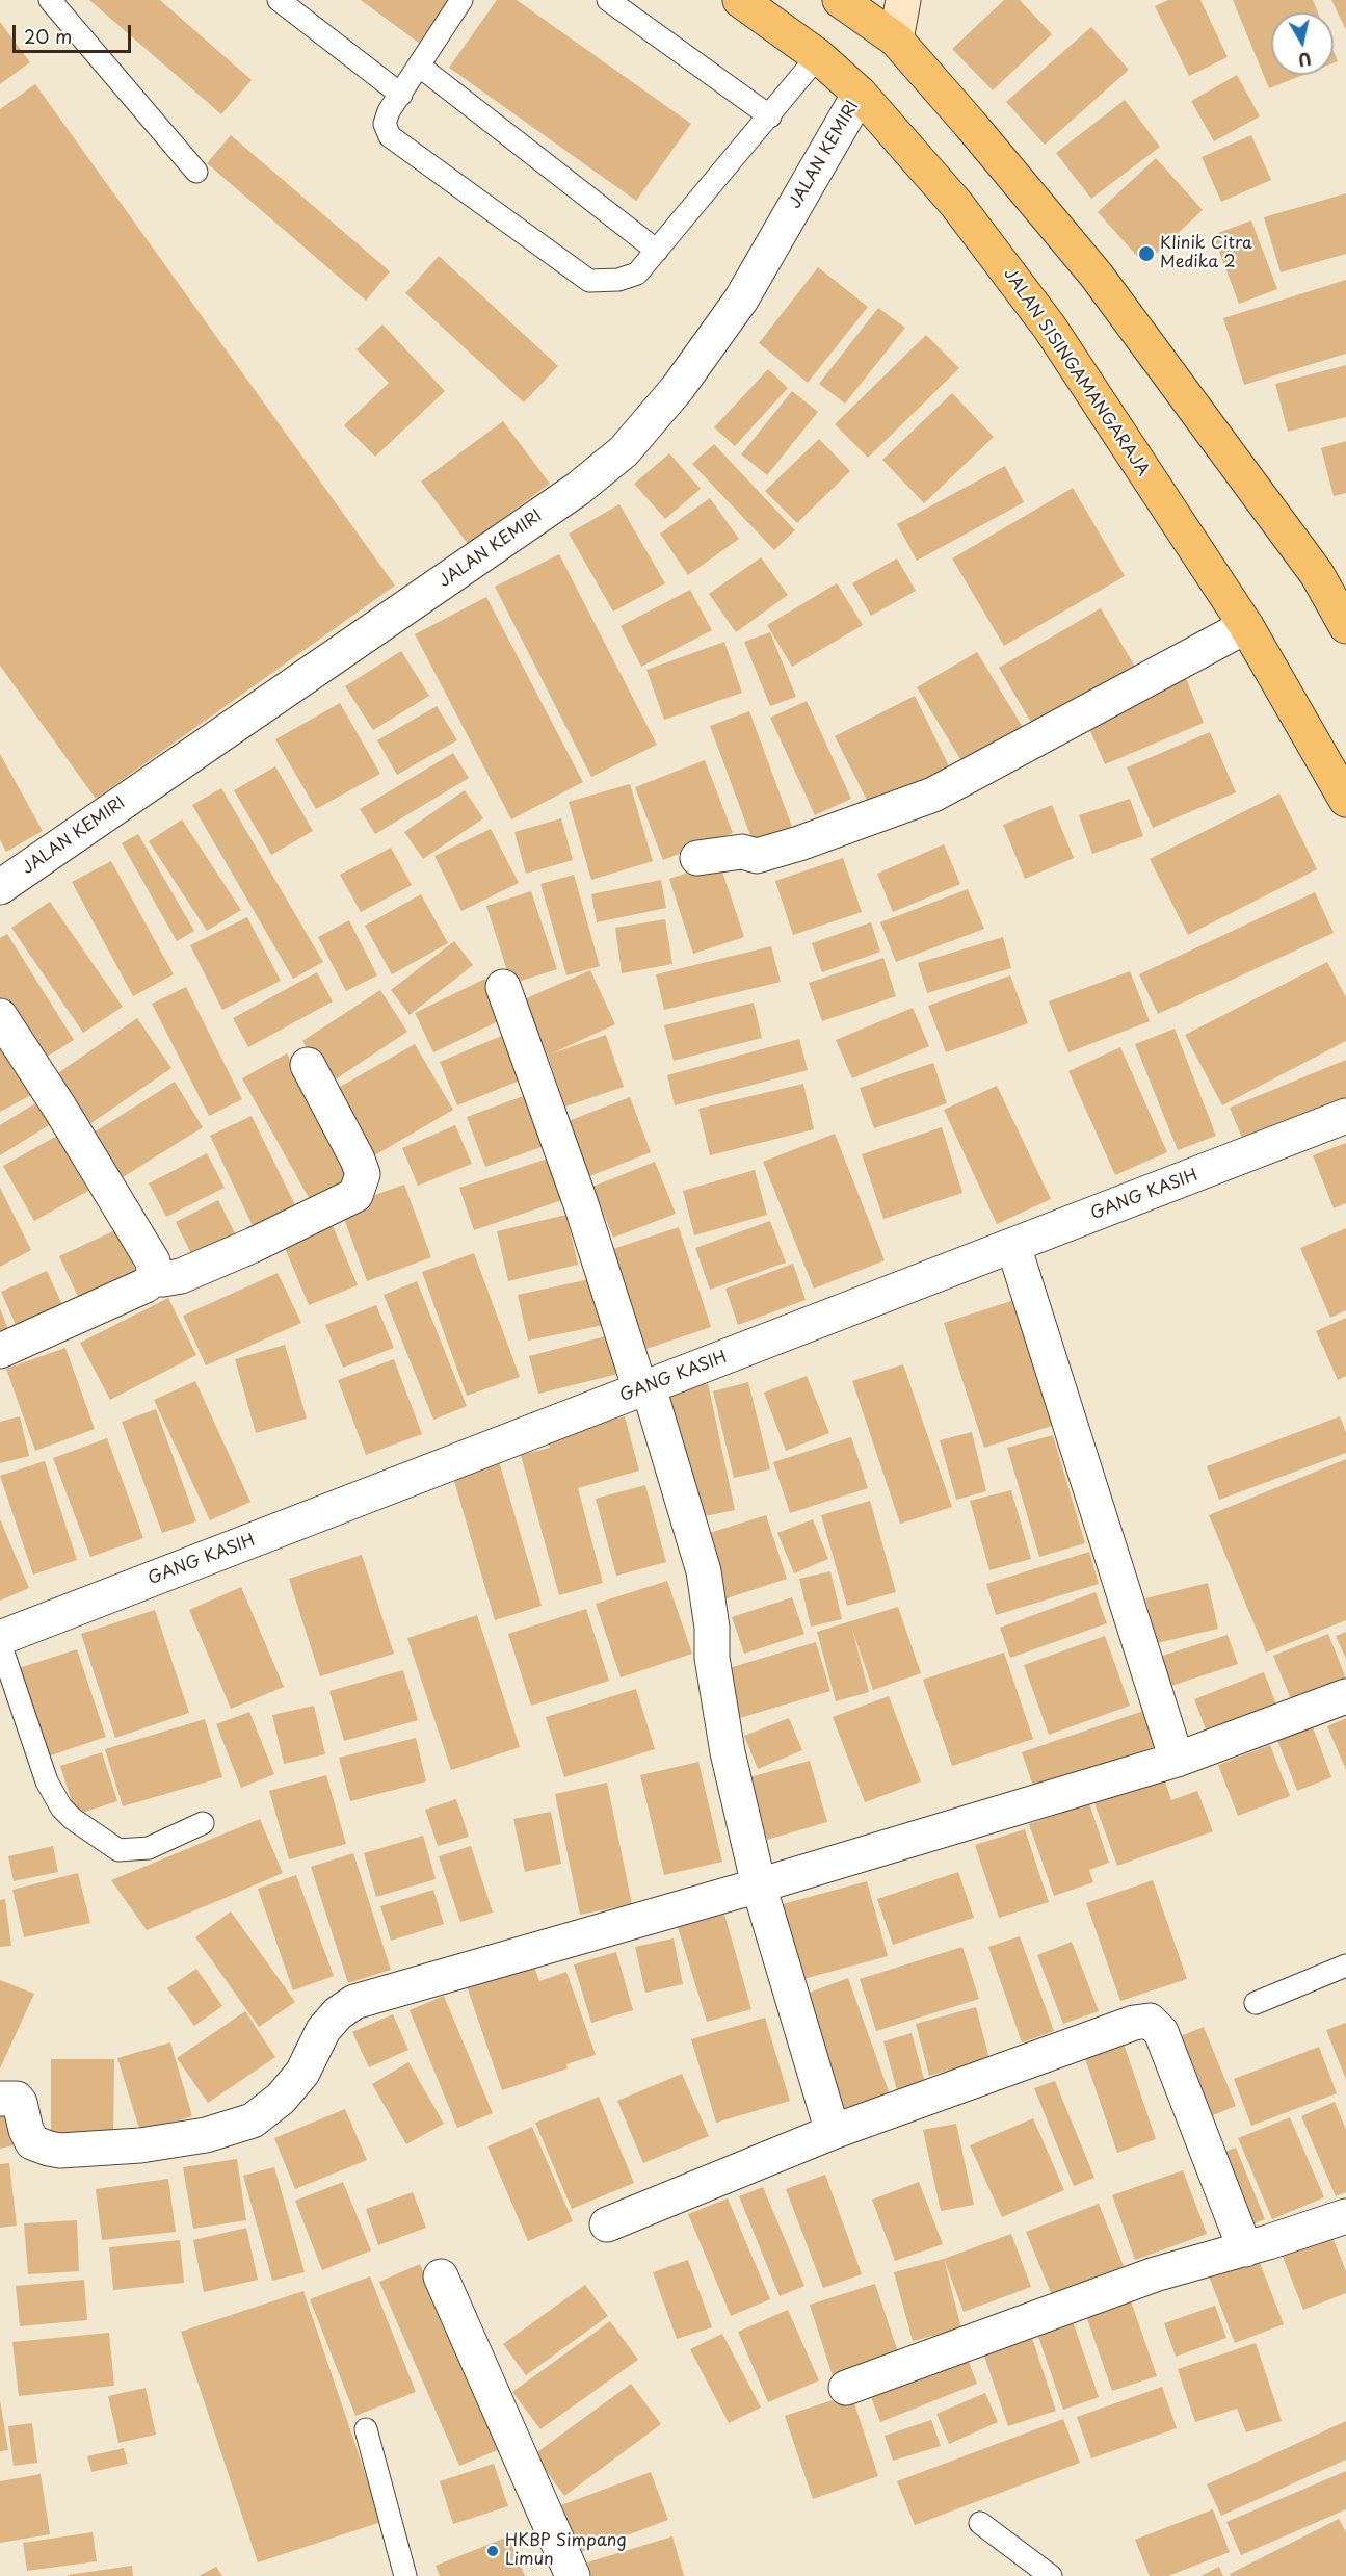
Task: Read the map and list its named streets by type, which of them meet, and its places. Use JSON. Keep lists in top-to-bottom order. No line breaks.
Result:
{"streets":{"main road":["JALAN SISINGAMANGARAJA"],"street":["JALAN KEMIRI","GANG KASIH"]},"crossings":[["JALAN KEMIRI","JALAN SISINGAMANGARAJA"]],"places":["Klinik Citra Medika 2","HKBP Simpang Limun"],"scale_bar":"20 m","north":"bottom"}
